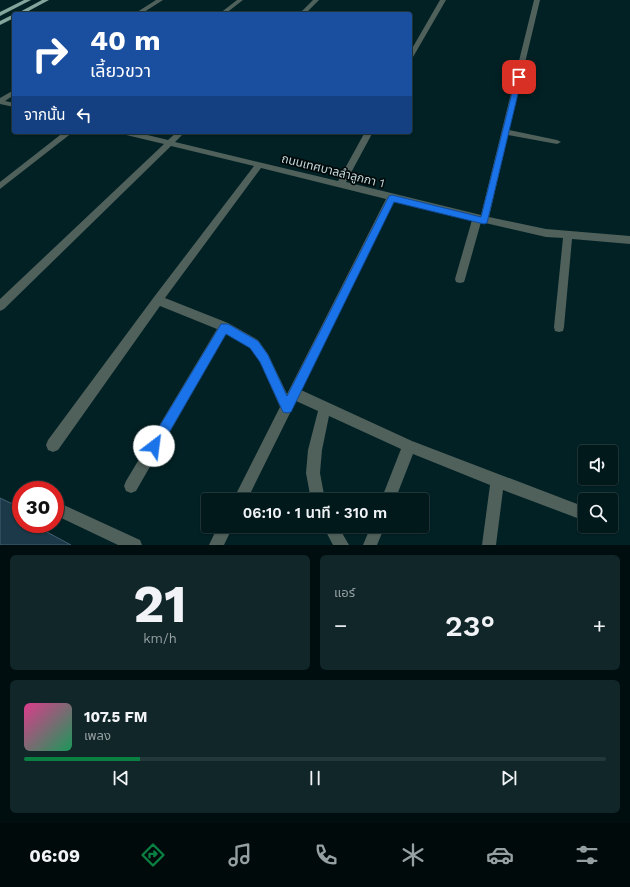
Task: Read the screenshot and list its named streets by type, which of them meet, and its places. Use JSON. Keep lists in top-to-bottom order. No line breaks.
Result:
{"streets":{"street":["ถนนเทศบาลลำลูกกา 1"]},"page":{"turn":["40 m","เลี้ยวขวา"],"then":"จากนั้น","limit":"30","trip":"06:10 · 1 นาที · 310 m","tile":[["21","km/h"],"แอร์"],"heat":["−","23°","+"],"song":["107.5 FM","เพลง"],"tabs":"06:09"}}
